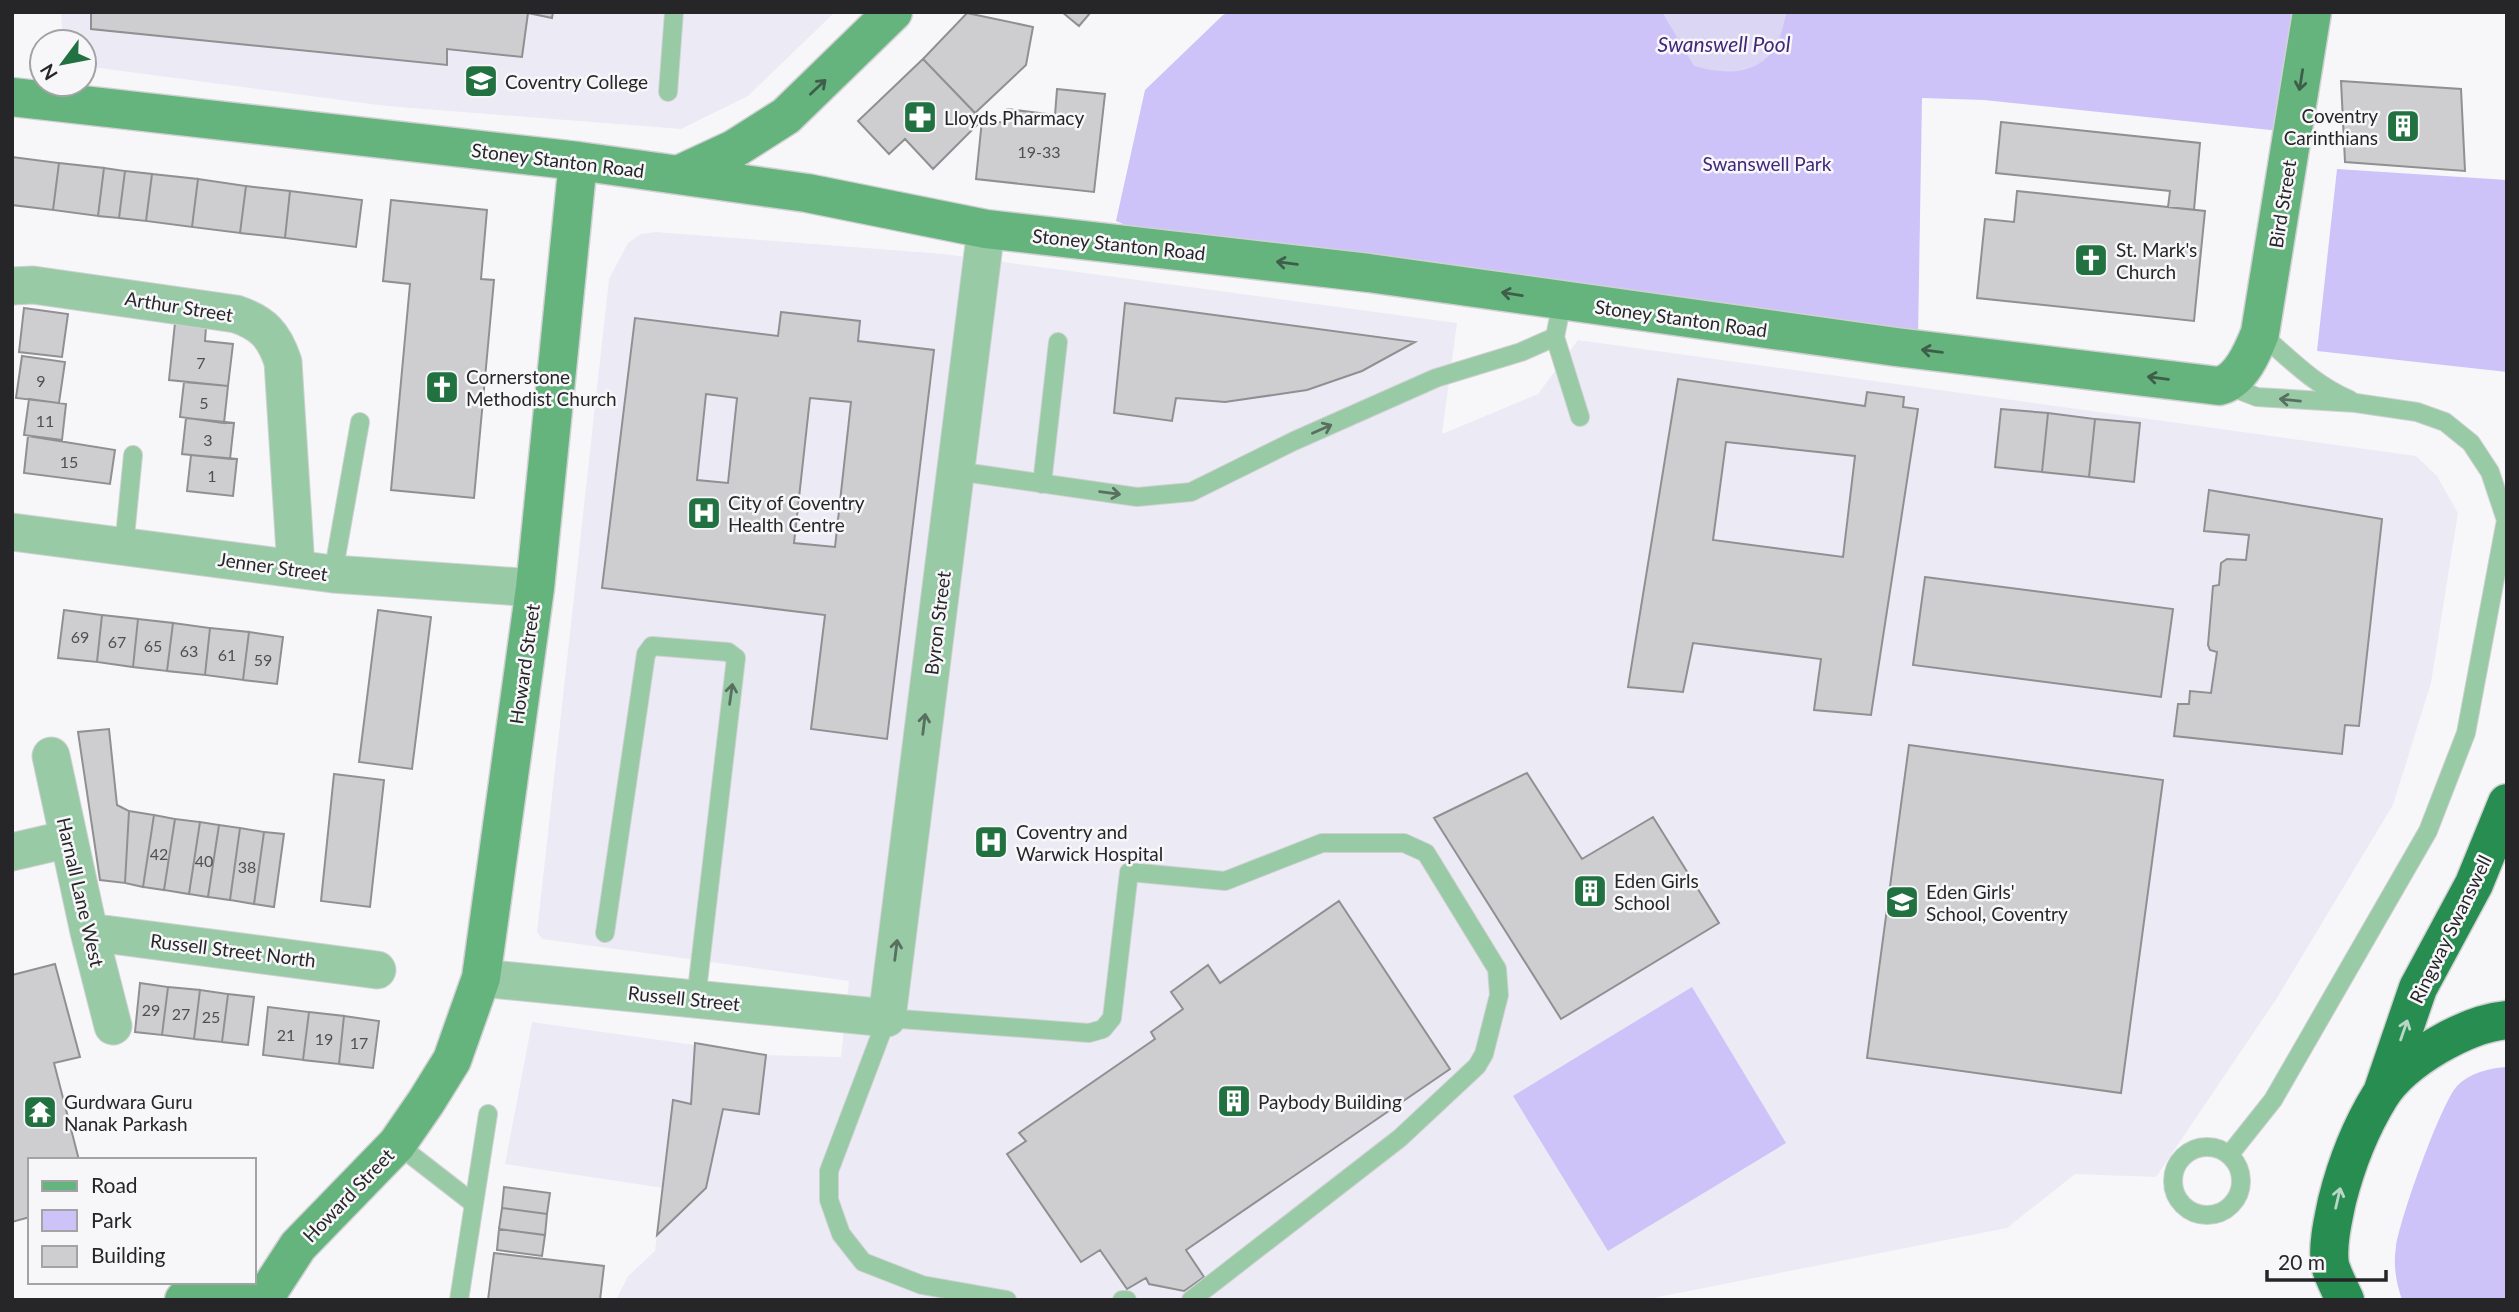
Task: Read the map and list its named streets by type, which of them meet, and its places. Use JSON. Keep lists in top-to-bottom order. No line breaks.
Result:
{"streets":{"highway":["Ringway Swanswell"],"main road":["Stoney Stanton Road","Bird Street","Howard Street"],"street":["Arthur Street","Jenner Street","Byron Street","Harnall Lane West","Russell Street North","Russell Street"]},"crossings":[["Stoney Stanton Road","Bird Street"],["Stoney Stanton Road","Byron Street"],["Stoney Stanton Road","Howard Street"],["Arthur Street","Jenner Street"],["Jenner Street","Howard Street"],["Byron Street","Russell Street"],["Howard Street","Russell Street"],["Harnall Lane West","Russell Street North"]],"one_way":["Stoney Stanton Road","Bird Street","Byron Street","Ringway Swanswell"],"water":["Swanswell Pool"],"parks":["Swanswell Park"],"places":{"school or university":["Coventry College","Eden Girls' School, Coventry"],"pharmacy":["Lloyds Pharmacy"],"building":["Coventry Carinthians","Eden Girls School","Paybody Building"],"church":["St. Mark's Church","Cornerstone Methodist Church"],"hospital":["City of Coventry Health Centre","Coventry and Warwick Hospital"],"temple":["Gurdwara Guru Nanak Parkash"]},"house_numbers":["19-33","7","9","5","11","3","15","1","69","67","65","63","61","59","42","40","38","29","27","25","21","19","17"],"legend":["Road","Park","Building"],"scale_bar":"20 m","north":"bottom left"}
